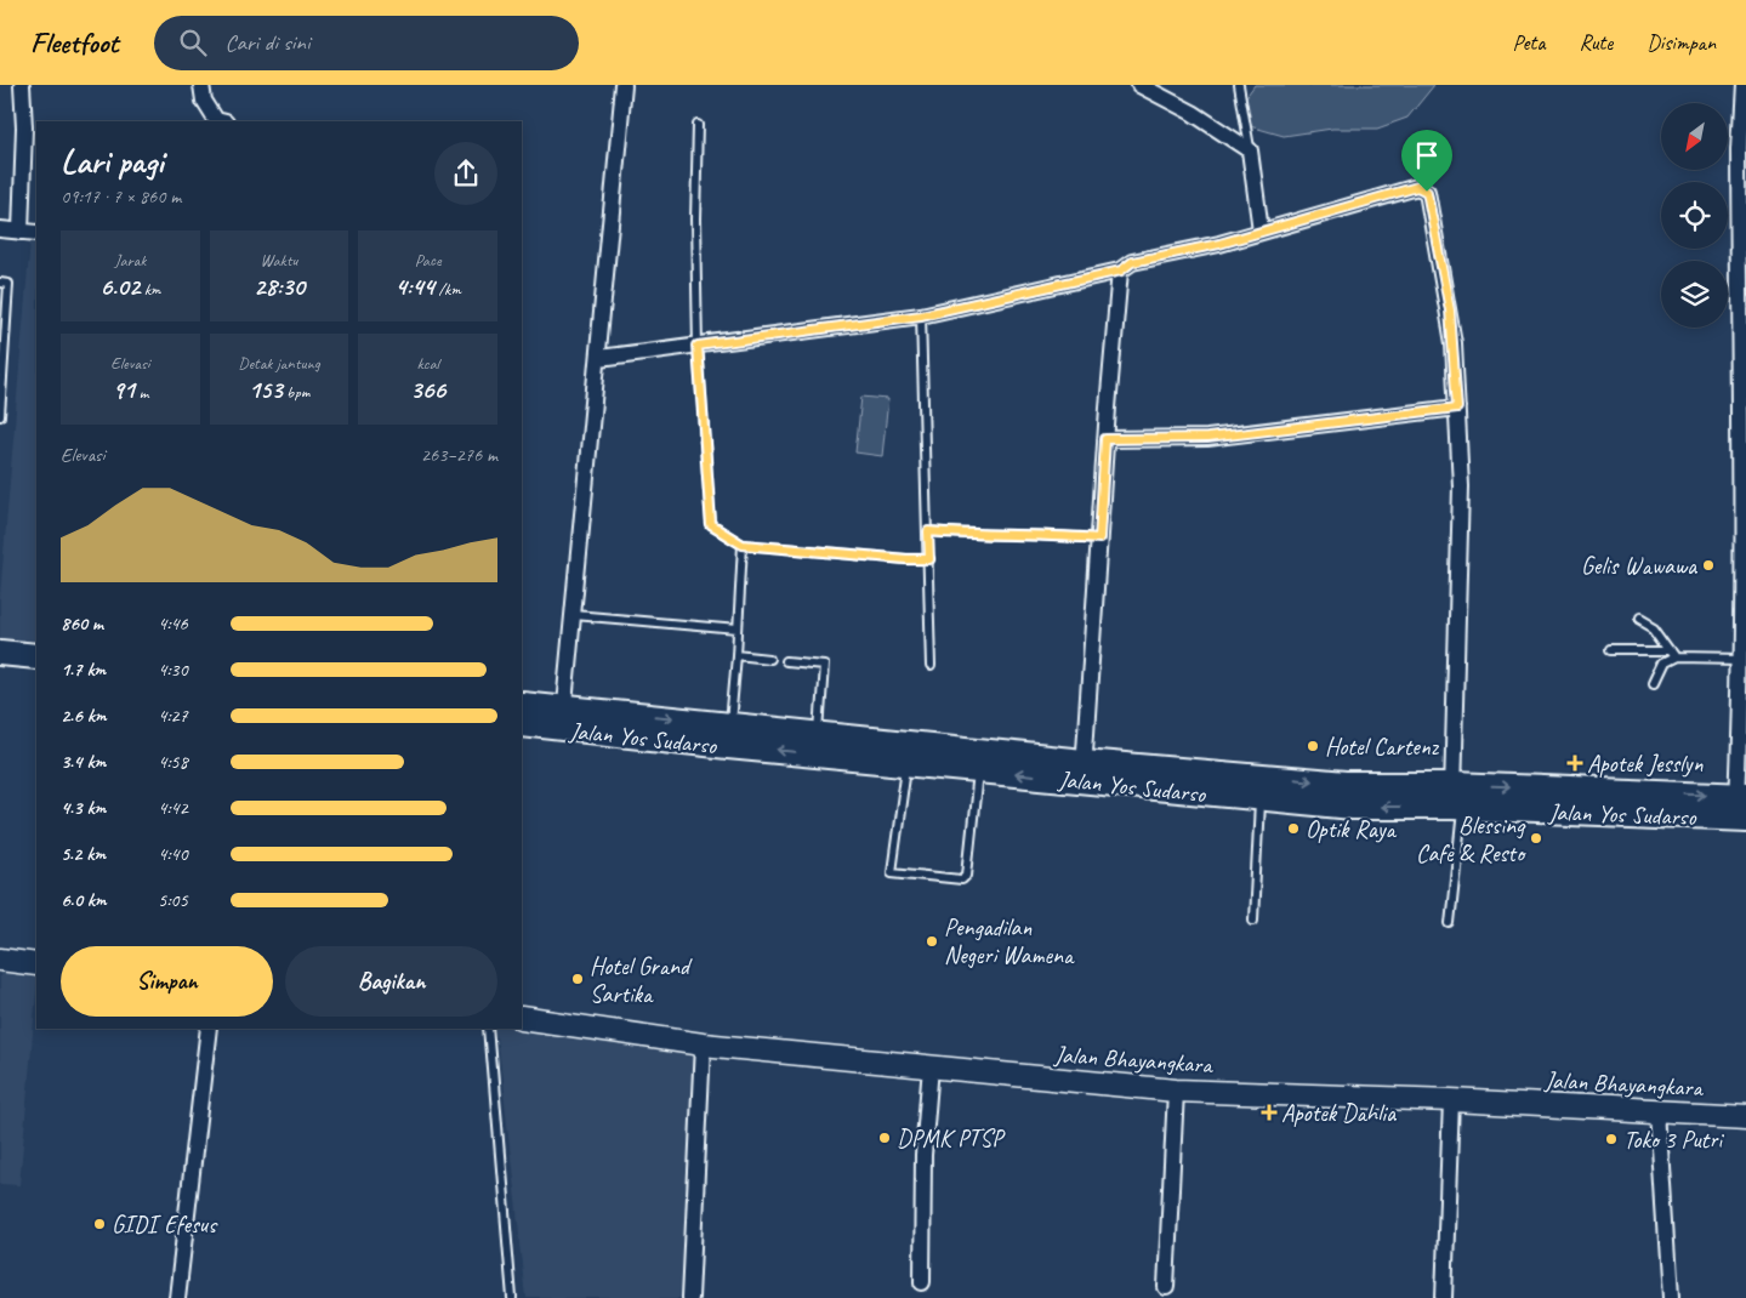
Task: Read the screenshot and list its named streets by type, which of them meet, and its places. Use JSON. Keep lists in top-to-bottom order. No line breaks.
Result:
{"streets":{"highway":["Jalan Yos Sudarso"],"main road":["Jalan Bhayangkara"]},"places":{"other":["Gelis Wawawa","Hotel Cartenz","Optik Raya","Blessing Cafe & Resto","Pengadilan Negeri Wamena","Hotel Grand Sartika","DPMK PTSP","Toko 3 Putri","GIDI Efesus"],"health":["Apotek Jesslyn","Apotek Dahlia"]},"north":"bottom left","page":{"header":"Fleetfoot","search":"Cari di sini","nav":["Peta","Rute","Disimpan"],"heading":["Lari pagi","09:17 · 7 × 860 m"],"stats":[["Jarak","6.02 km"],["Waktu","28:30"],["Pace","4:44 /km"],["Elevasi","91 m"],["Detak jantung","153 bpm"],["kcal","366"]],"chart":["Elevasi","263–276 m"],"list":[{"name":"860 m","note":"4:46"},{"name":"1.7 km","note":"4:30"},{"name":"2.6 km","note":"4:27"},{"name":"3.4 km","note":"4:58"},{"name":"4.3 km","note":"4:42"},{"name":"5.2 km","note":"4:40"},{"name":"6.0 km","note":"5:05"}],"buttons":["Simpan","Bagikan"]}}
